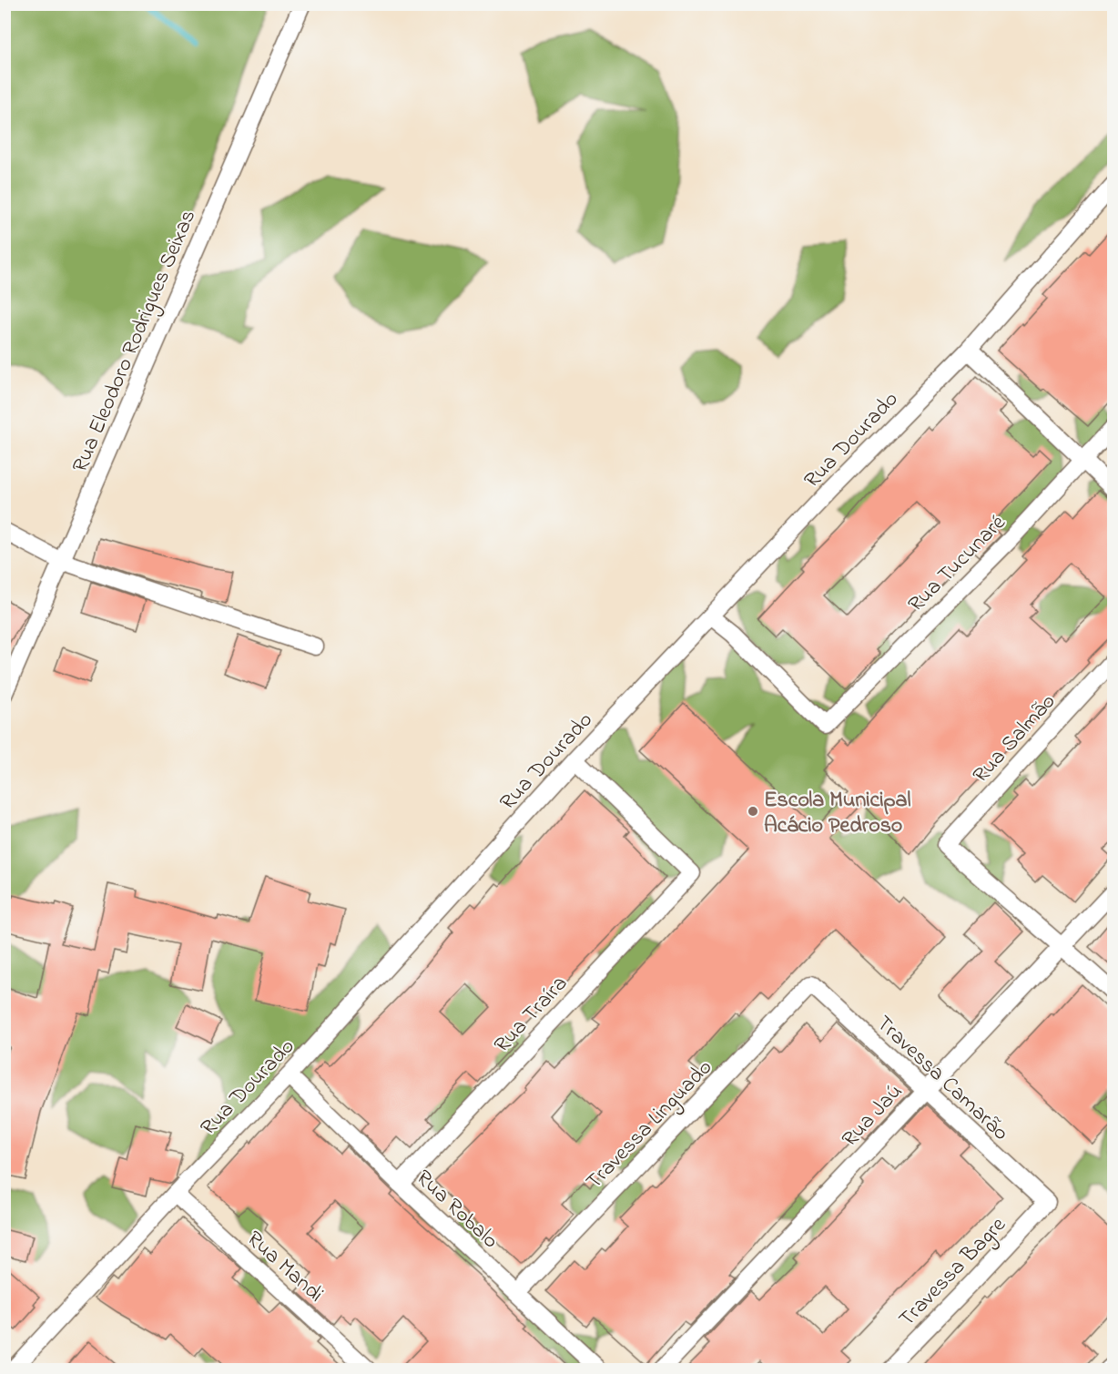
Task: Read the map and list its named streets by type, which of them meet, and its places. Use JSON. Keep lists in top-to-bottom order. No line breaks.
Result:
{"streets":{"street":["Rua Eleodoro Rodrigues Seixas","Rua Dourado","Rua Tucunaré","Rua Salmão","Rua Traíra","Travessa Camarão","Rua Jaú","Travessa Linguado","Rua Robalo","Rua Mandi","Travessa Bagre"]},"crossings":[["Rua Dourado","Rua Tucunaré"],["Rua Dourado","Rua Traíra"],["Rua Dourado","Rua Robalo"],["Rua Dourado","Rua Mandi"],["Rua Salmão","Rua Jaú"],["Rua Traíra","Rua Robalo"],["Travessa Camarão","Rua Jaú"],["Travessa Camarão","Travessa Linguado"],["Travessa Camarão","Travessa Bagre"],["Travessa Linguado","Rua Robalo"]],"places":["Escola Municipal Acácio Pedroso"]}
